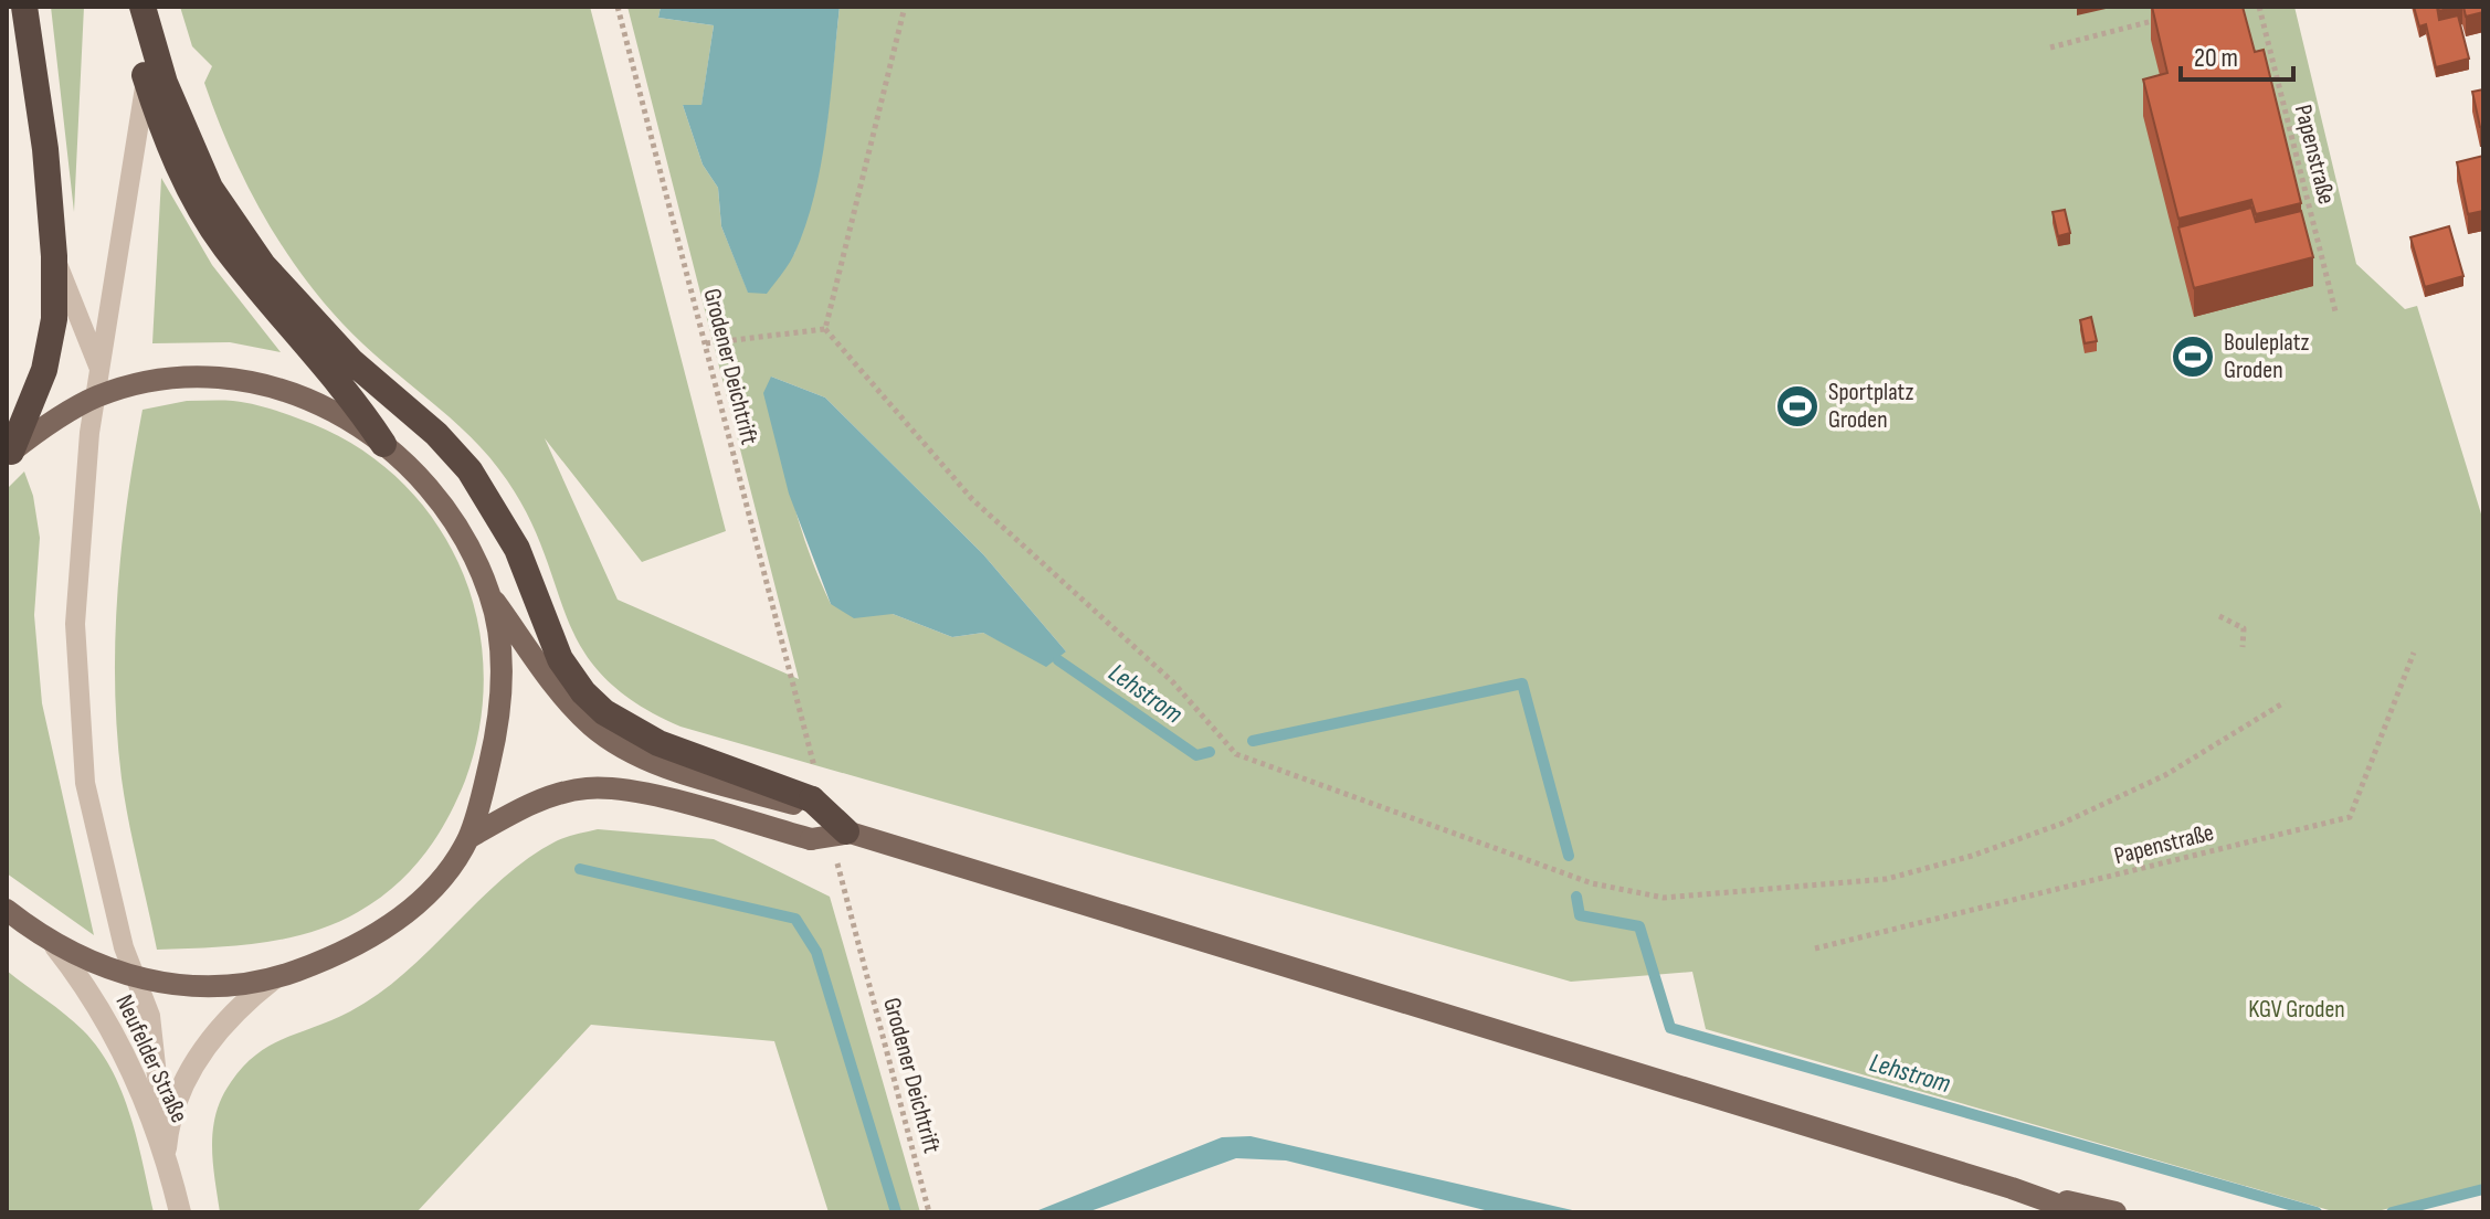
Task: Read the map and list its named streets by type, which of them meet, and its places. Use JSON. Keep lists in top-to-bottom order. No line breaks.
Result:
{"streets":{"street":["Neufelder Straße"],"path":["Papenstraße","Grodener Deichtrift"]},"water":["Lehstrom"],"parks":["KGV Groden"],"places":{"sports":["Bouleplatz Groden","Sportplatz Groden"]},"scale_bar":"20 m"}
